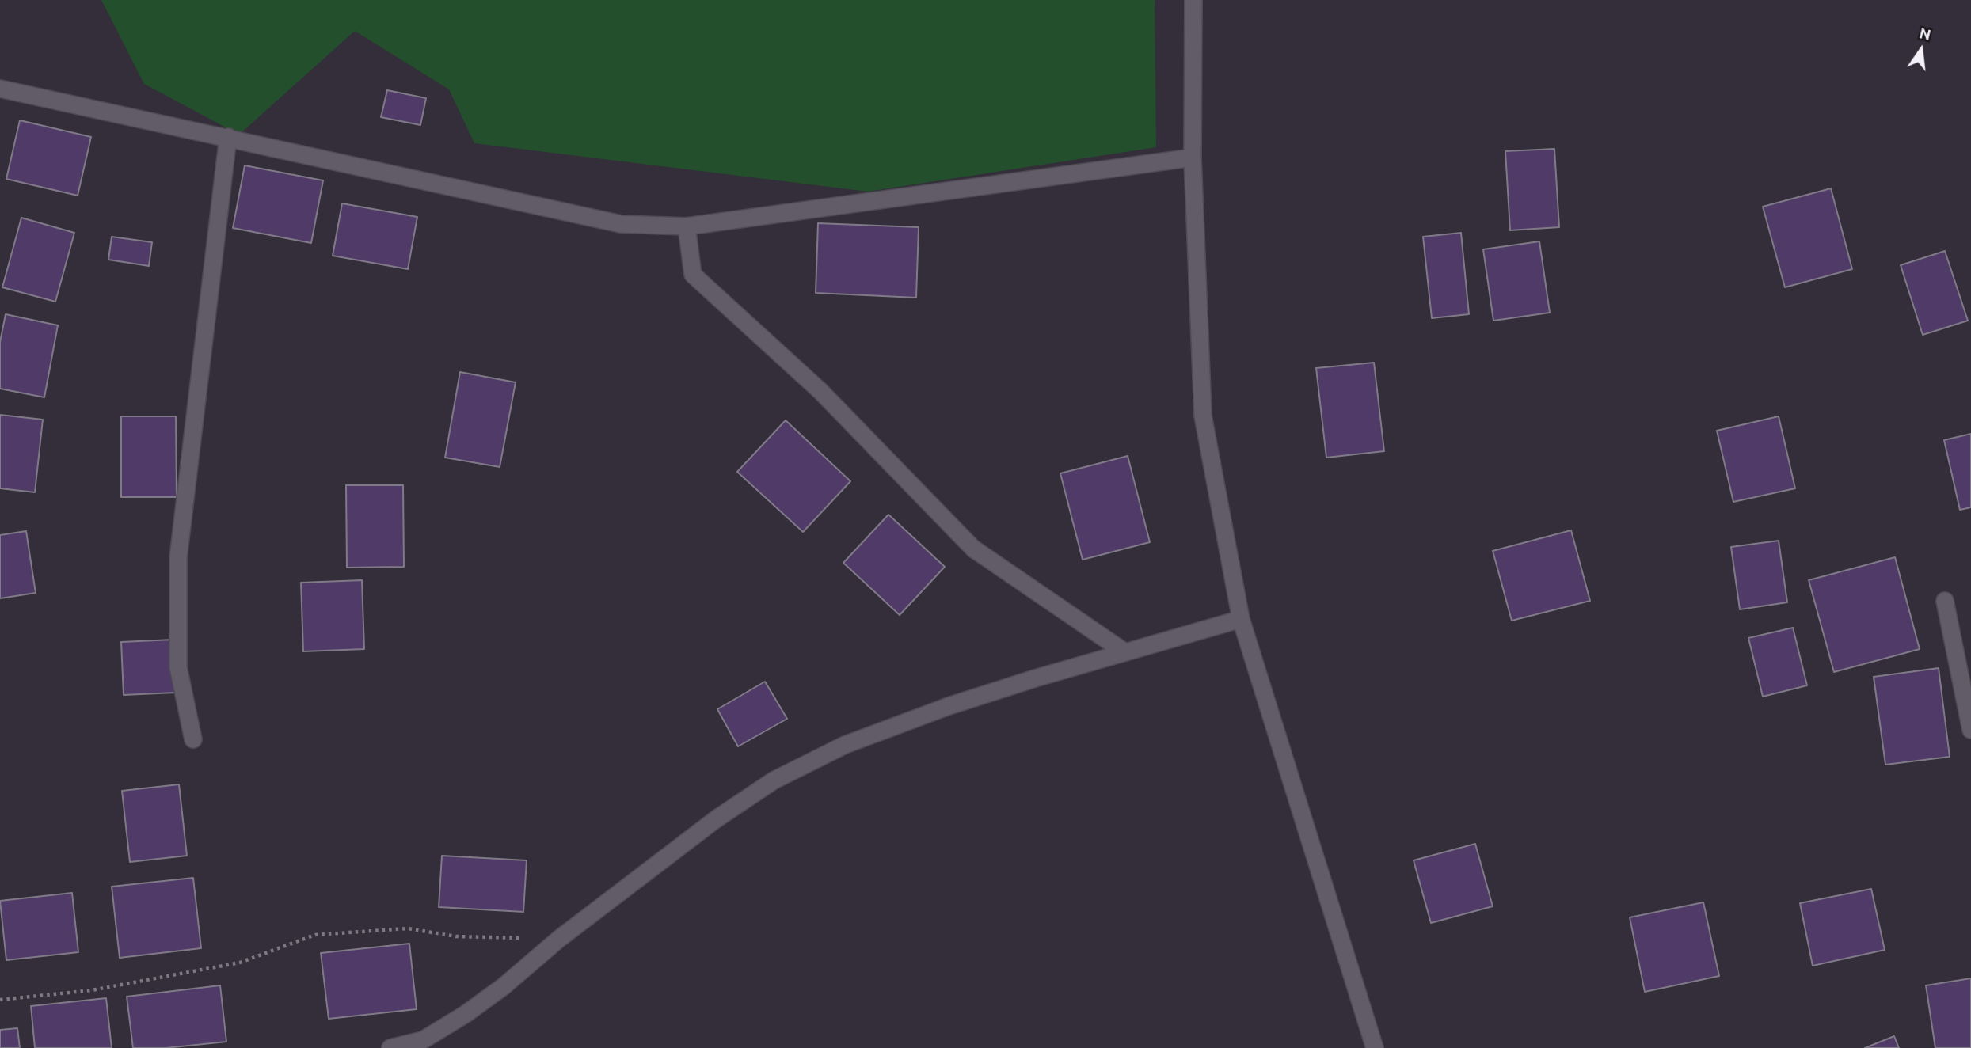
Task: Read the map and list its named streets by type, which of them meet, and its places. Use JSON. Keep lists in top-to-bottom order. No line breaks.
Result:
{"north":"top"}
